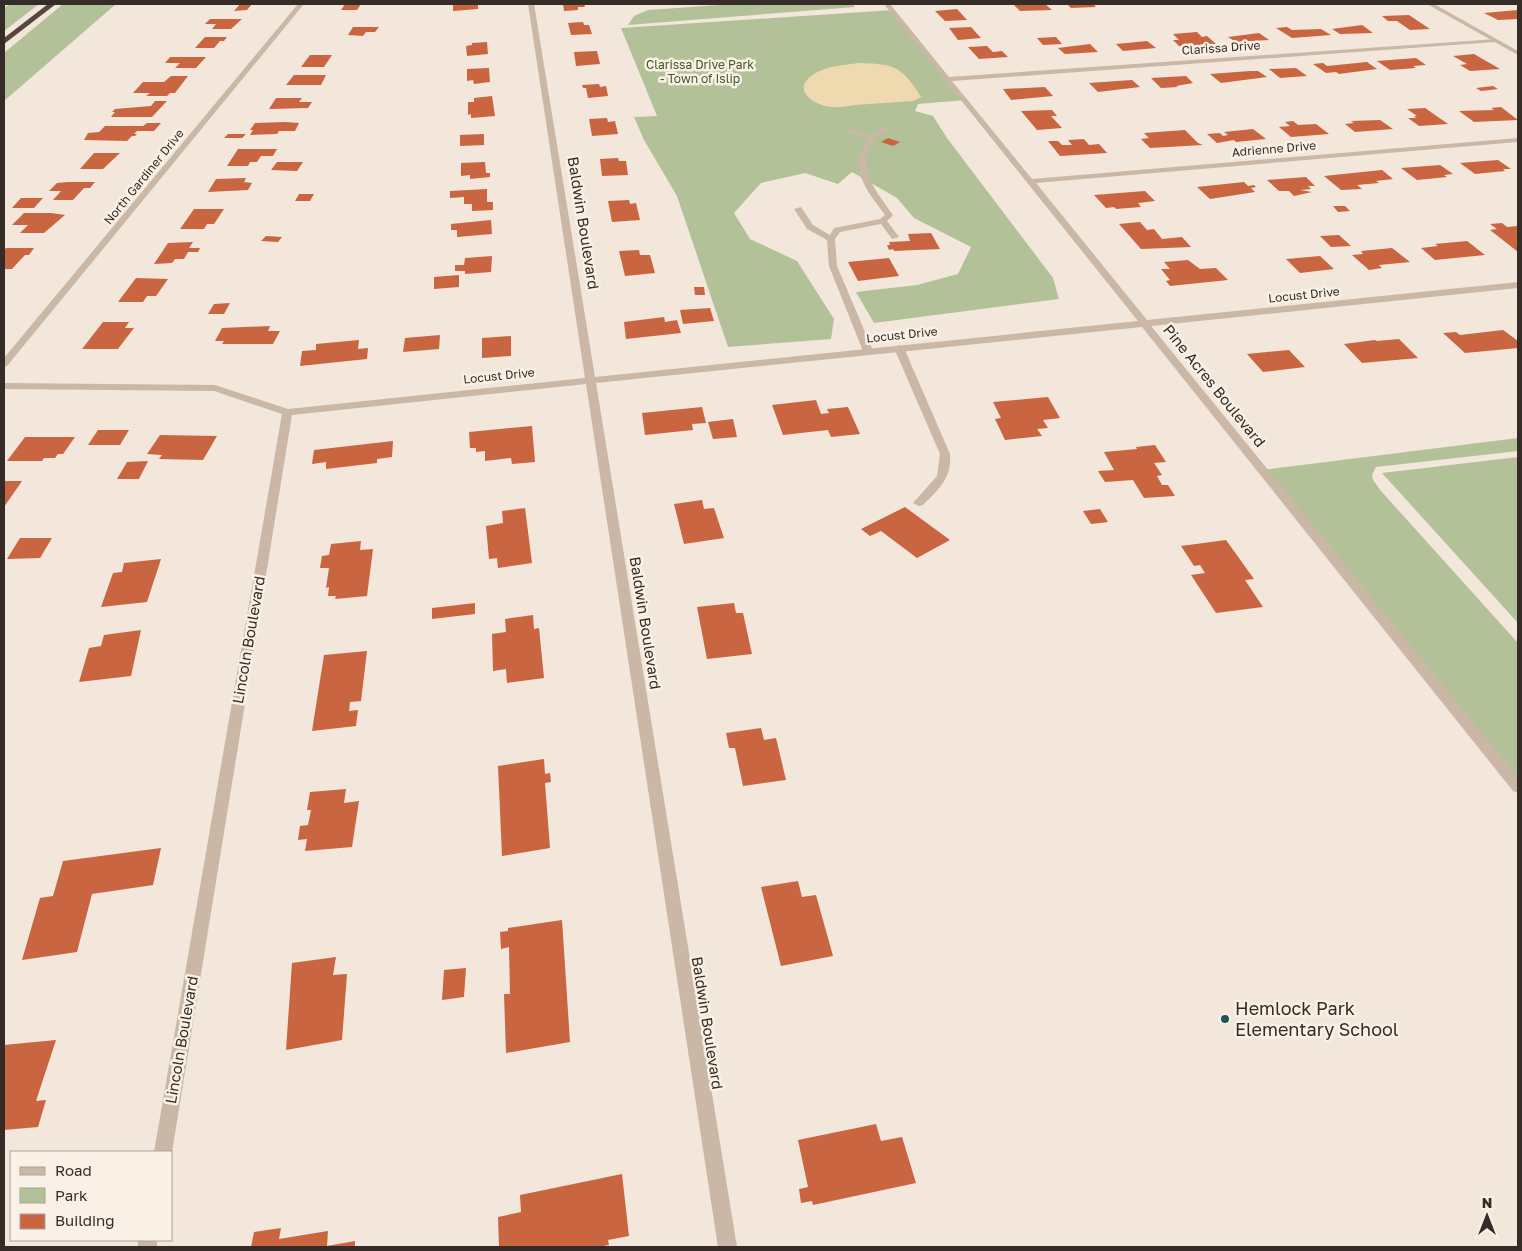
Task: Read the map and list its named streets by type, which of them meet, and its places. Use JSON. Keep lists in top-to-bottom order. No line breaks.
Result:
{"streets":{"street":["Clarissa Drive","Adrienne Drive","North Gardiner Drive","Baldwin Boulevard","Locust Drive","Pine Acres Boulevard","Lincoln Boulevard"]},"crossings":[["Clarissa Drive","Pine Acres Boulevard"],["Adrienne Drive","Pine Acres Boulevard"],["Baldwin Boulevard","Locust Drive"],["Locust Drive","Pine Acres Boulevard"],["Locust Drive","Lincoln Boulevard"]],"parks":["Clarissa Drive Park - Town of Islip"],"places":["Hemlock Park Elementary School"],"legend":["Road","Park","Building"],"north":"top"}
